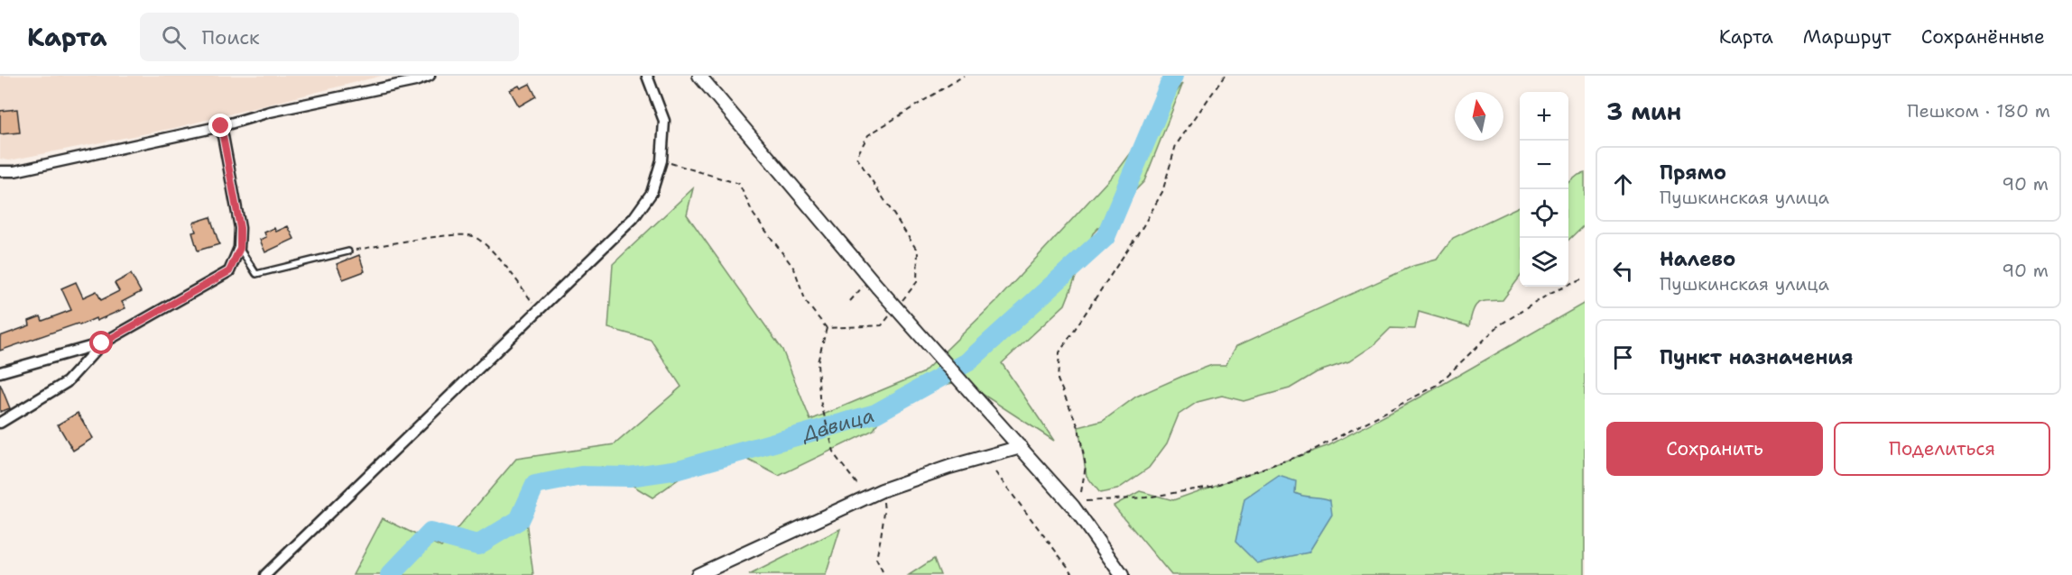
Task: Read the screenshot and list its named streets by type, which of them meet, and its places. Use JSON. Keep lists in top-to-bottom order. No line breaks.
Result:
{"water":["Девица"],"north":"top","page":{"header":"Карта","search":"Поиск","nav":["Карта","Маршрут","Сохранённые"],"heading":["3 мин","Пешком · 180 m"],"map_buttons":["+","−"],"list":[["Прямо","Пушкинская улица","90 m"],["Налево","Пушкинская улица","90 m"],"Пункт назначения"],"buttons":["Сохранить","Поделиться"]}}
